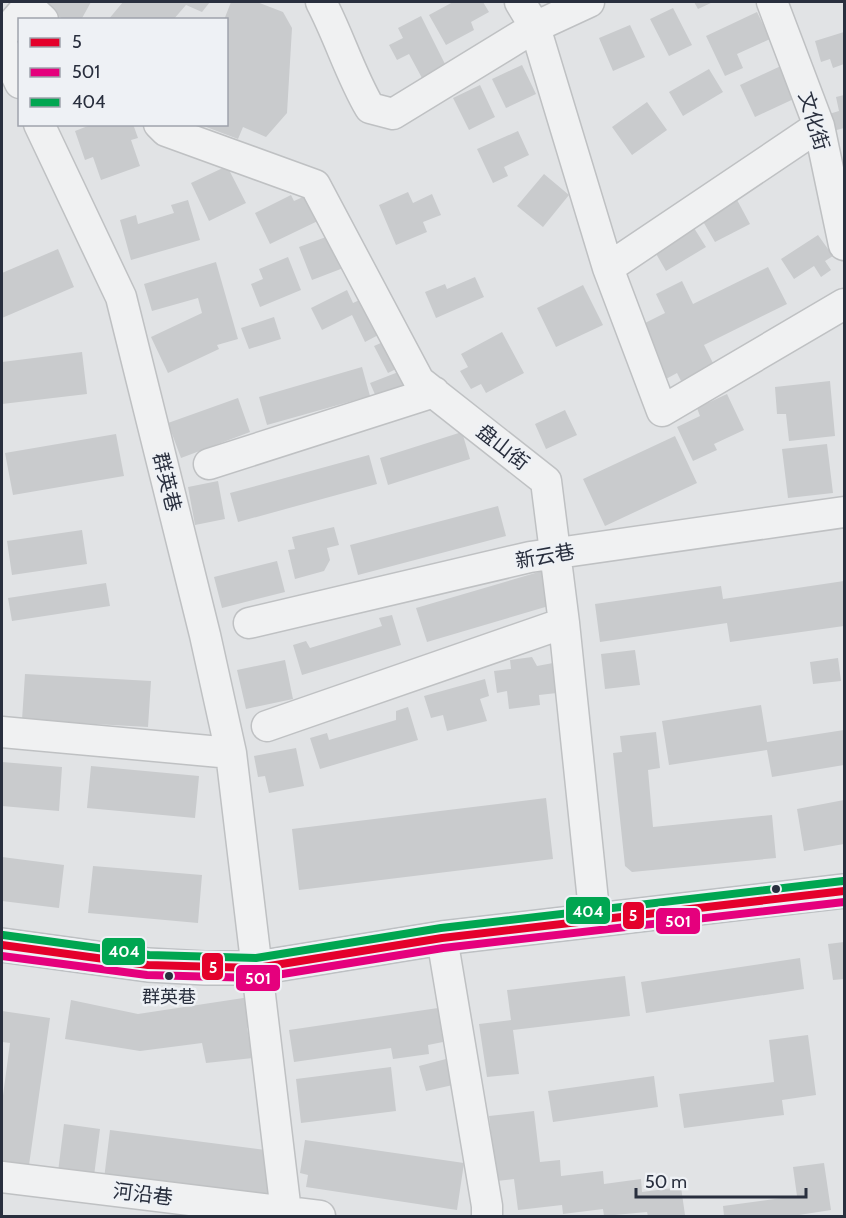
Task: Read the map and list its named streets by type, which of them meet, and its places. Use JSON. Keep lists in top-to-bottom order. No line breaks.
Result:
{"streets":{"street":["文化街","盘山街","群英巷","新云巷","河沿巷"]},"crossings":[["盘山街","新云巷"],["群英巷","河沿巷"]],"places":["群英巷"],"lines":["transit line 404","transit line 5","transit line 501"],"legend":["5","501","404"],"scale_bar":"50 m"}
